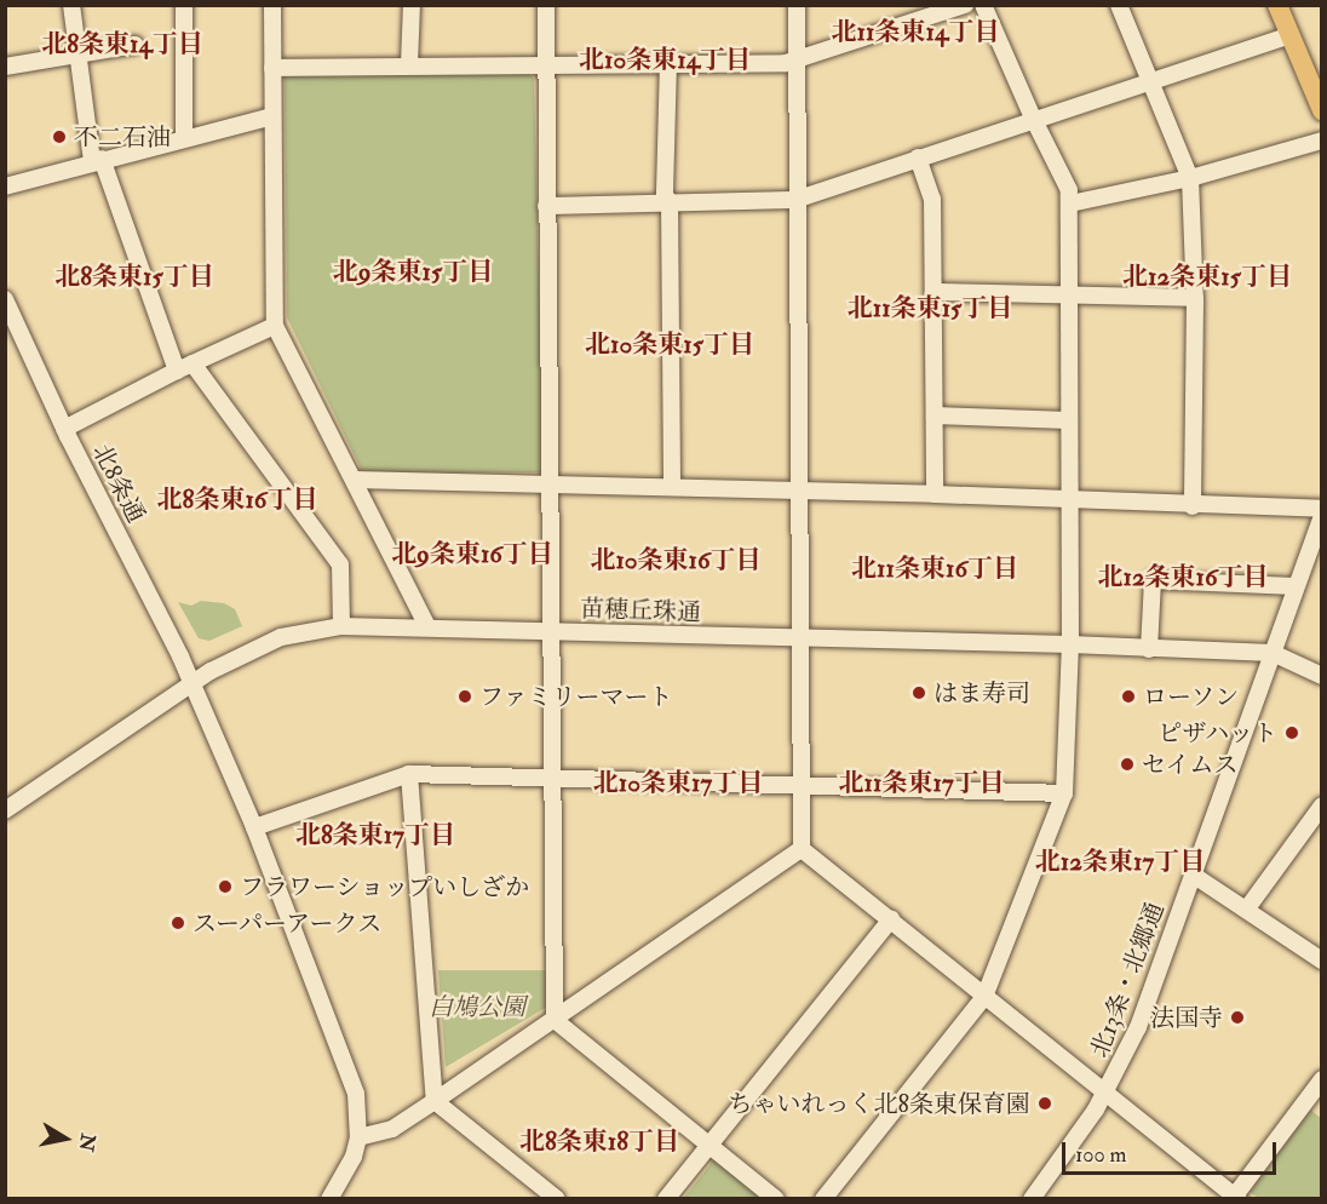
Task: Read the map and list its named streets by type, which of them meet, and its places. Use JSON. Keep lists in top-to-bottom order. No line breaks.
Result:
{"streets":{"street":["北8条通","苗穂丘珠通","北13条・北郷通"]},"crossings":[["北8条通","苗穂丘珠通"],["苗穂丘珠通","北13条・北郷通"]],"districts":["北11条東14丁目","北8条東14丁目","北10条東14丁目","北9条東15丁目","北8条東15丁目","北12条東15丁目","北11条東15丁目","北10条東15丁目","北8条東16丁目","北9条東16丁目","北10条東16丁目","北11条東16丁目","北12条東16丁目","北10条東17丁目","北11条東17丁目","北8条東17丁目","北12条東17丁目","北8条東18丁目"],"parks":["白鳩公園"],"places":["不二石油","はま寿司","ファミリーマート","ローソン","ピザハット","セイムス","フラワーショップいしざか","スーパーアークス","法国寺","ちゃいれっく北8条東保育園"],"scale_bar":"100 m","north":"right"}
